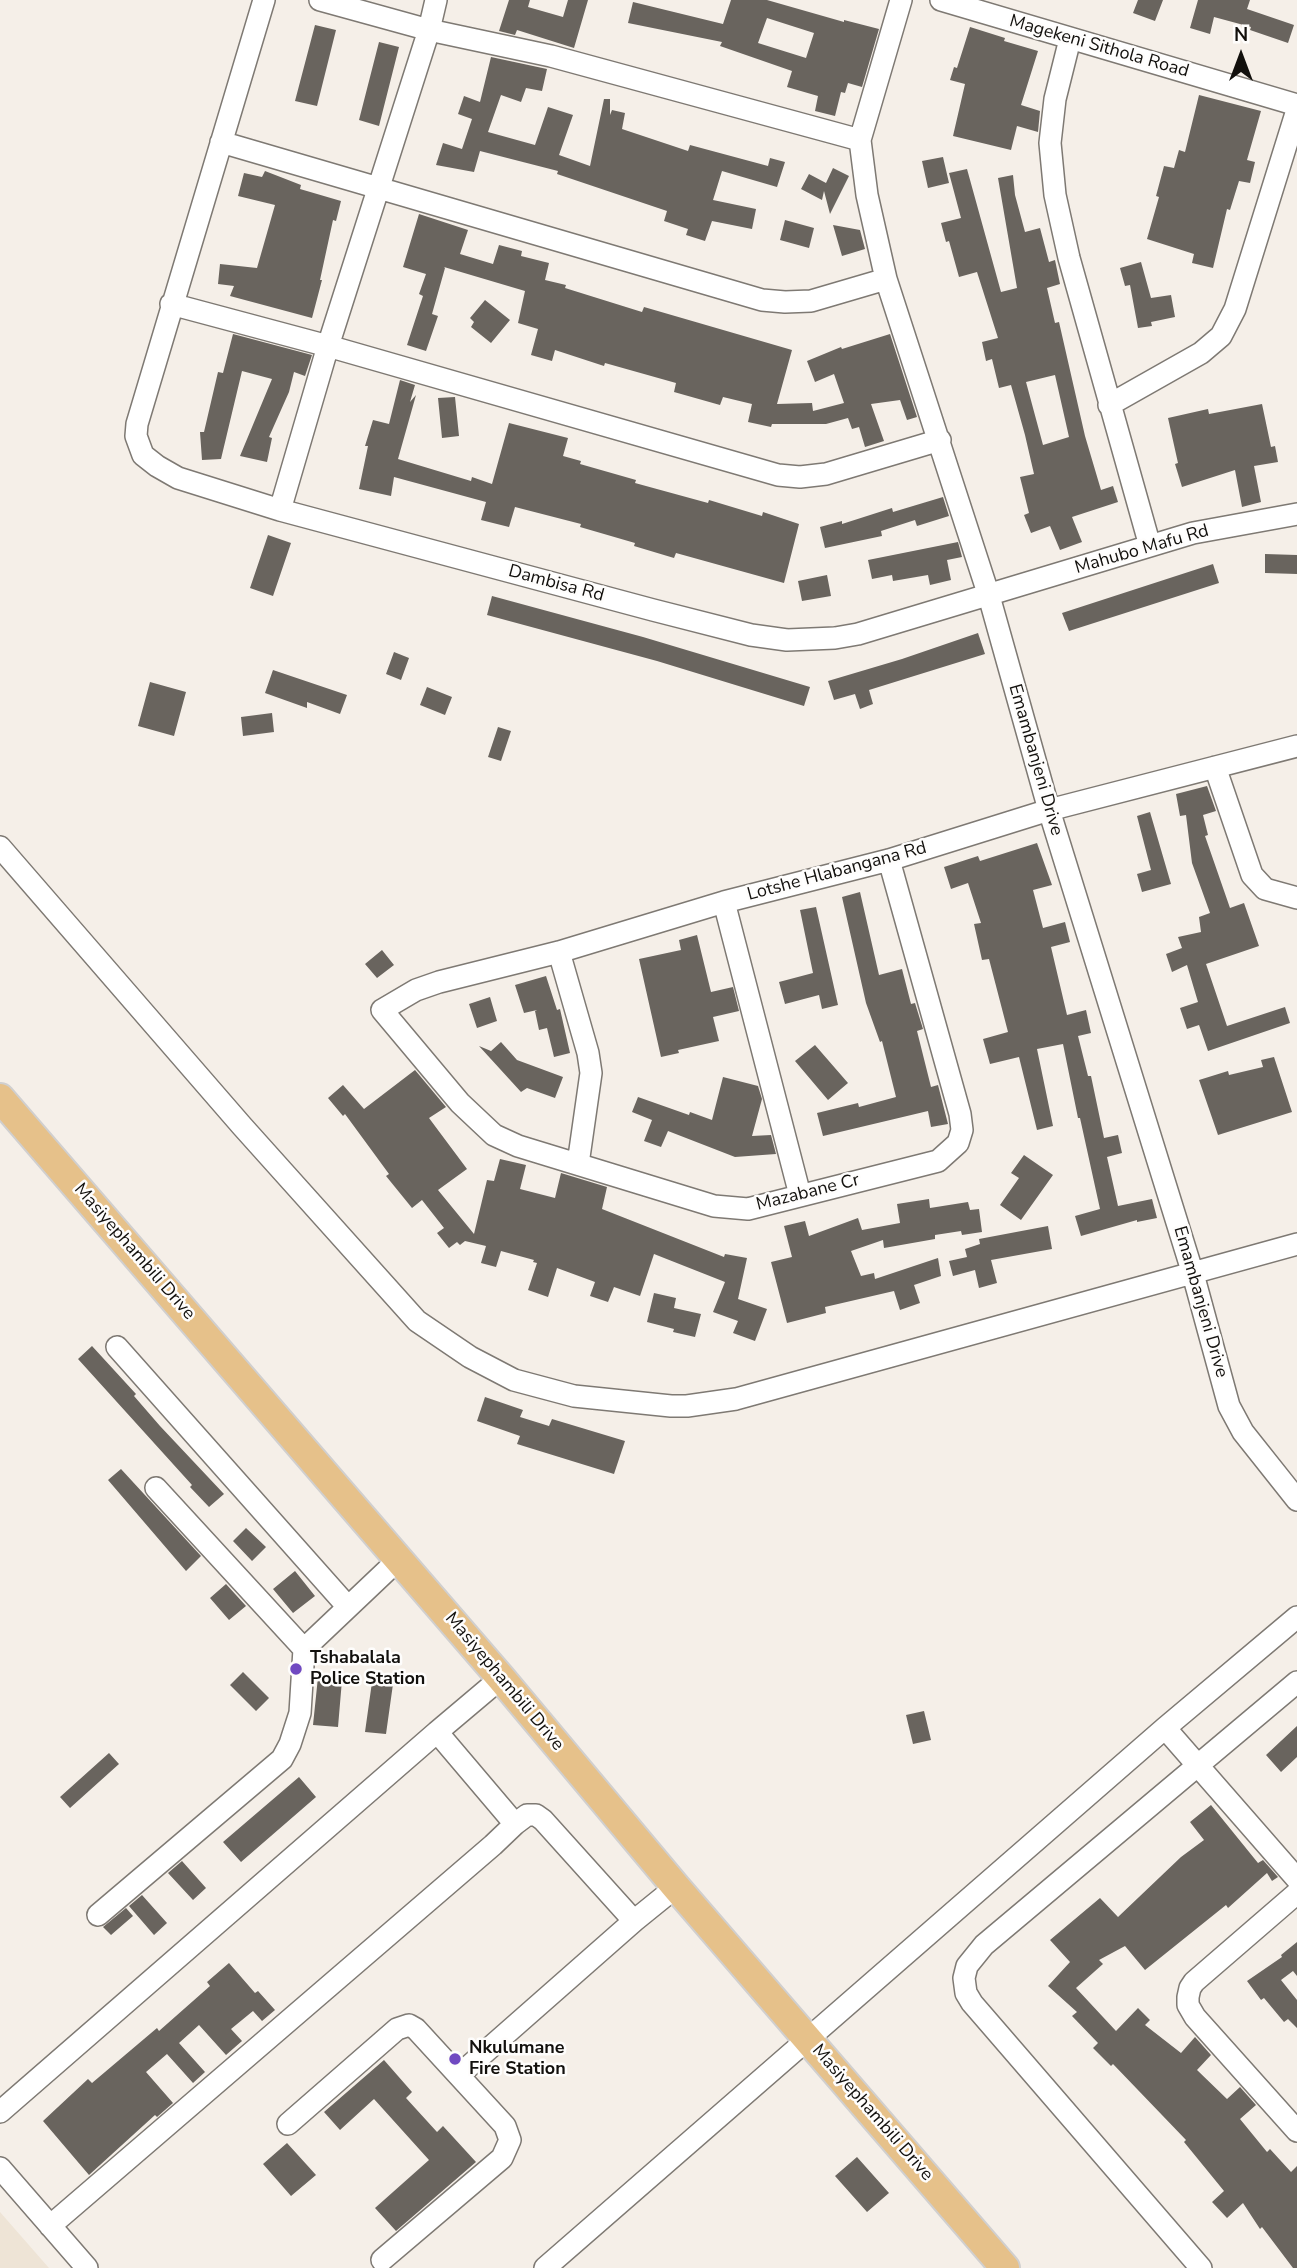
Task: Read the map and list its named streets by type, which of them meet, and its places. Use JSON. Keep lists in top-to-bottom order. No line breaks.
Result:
{"streets":{"main road":["Masiyephambili Drive"],"street":["Magekeni Sithola Road","Mahubo Mafu Rd","Dambisa Rd","Emambanjeni Drive","Lotshe Hlabangana Rd","Mazabane Cr"]},"crossings":[["Mahubo Mafu Rd","Dambisa Rd"],["Mahubo Mafu Rd","Emambanjeni Drive"],["Dambisa Rd","Emambanjeni Drive"],["Emambanjeni Drive","Lotshe Hlabangana Rd"],["Lotshe Hlabangana Rd","Mazabane Cr"]],"places":["Tshabalala Police Station","Nkulumane Fire Station"],"north":"top"}
